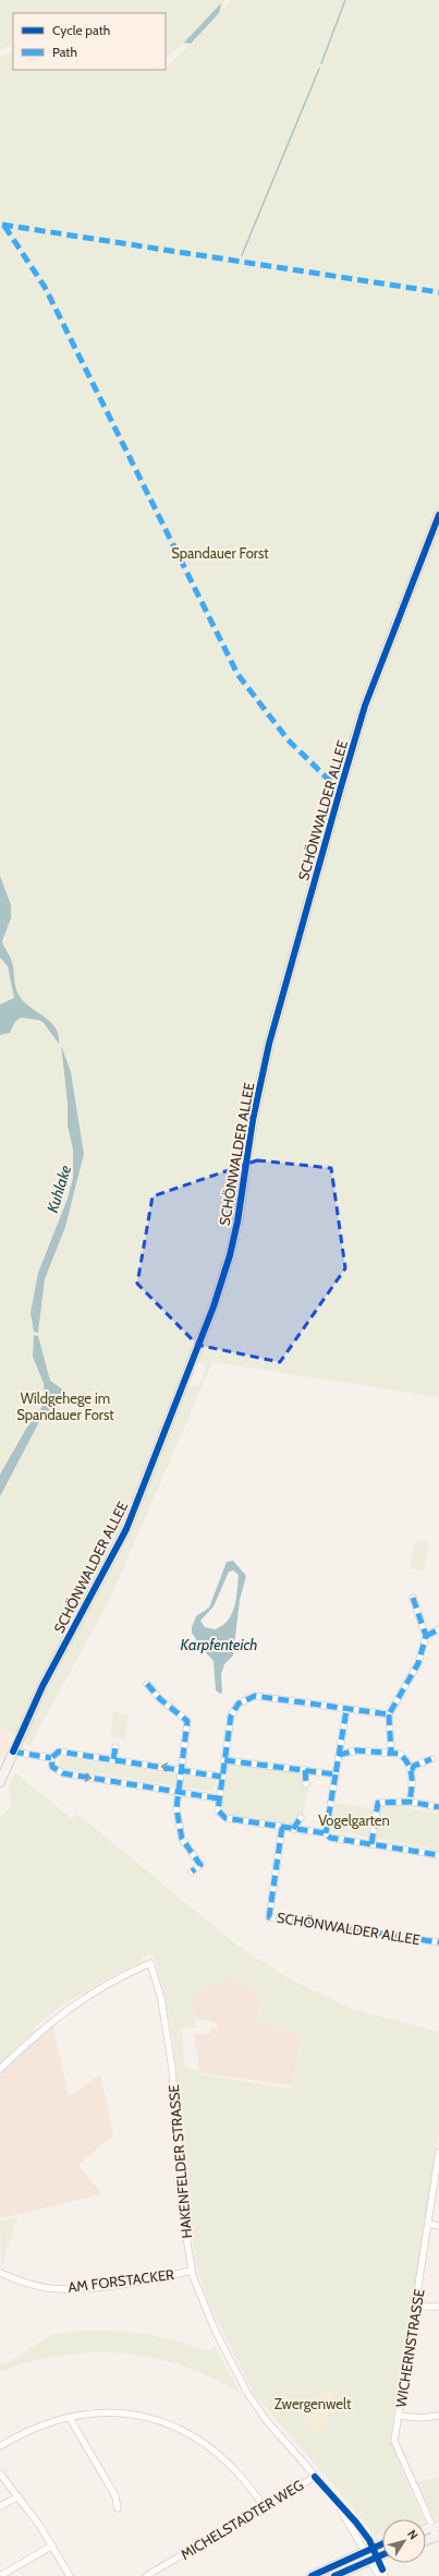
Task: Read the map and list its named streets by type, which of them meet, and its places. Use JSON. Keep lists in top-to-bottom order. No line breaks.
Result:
{"streets":{"main road":["SCHÖNWALDER ALLEE"],"street":["HAKENFELDER STRASSE","AM FORSTACKER","WICHERNSTRASSE","MICHELSTADTER WEG"]},"crossings":[["HAKENFELDER STRASSE","AM FORSTACKER"],["HAKENFELDER STRASSE","MICHELSTADTER WEG"]],"water":["Kuhlake","Karpfenteich"],"parks":["Spandauer Forst","Wildgehege im Spandauer Forst","Vogelgarten","Zwergenwelt"],"legend":["Cycle path","Path"],"north":"top right"}
